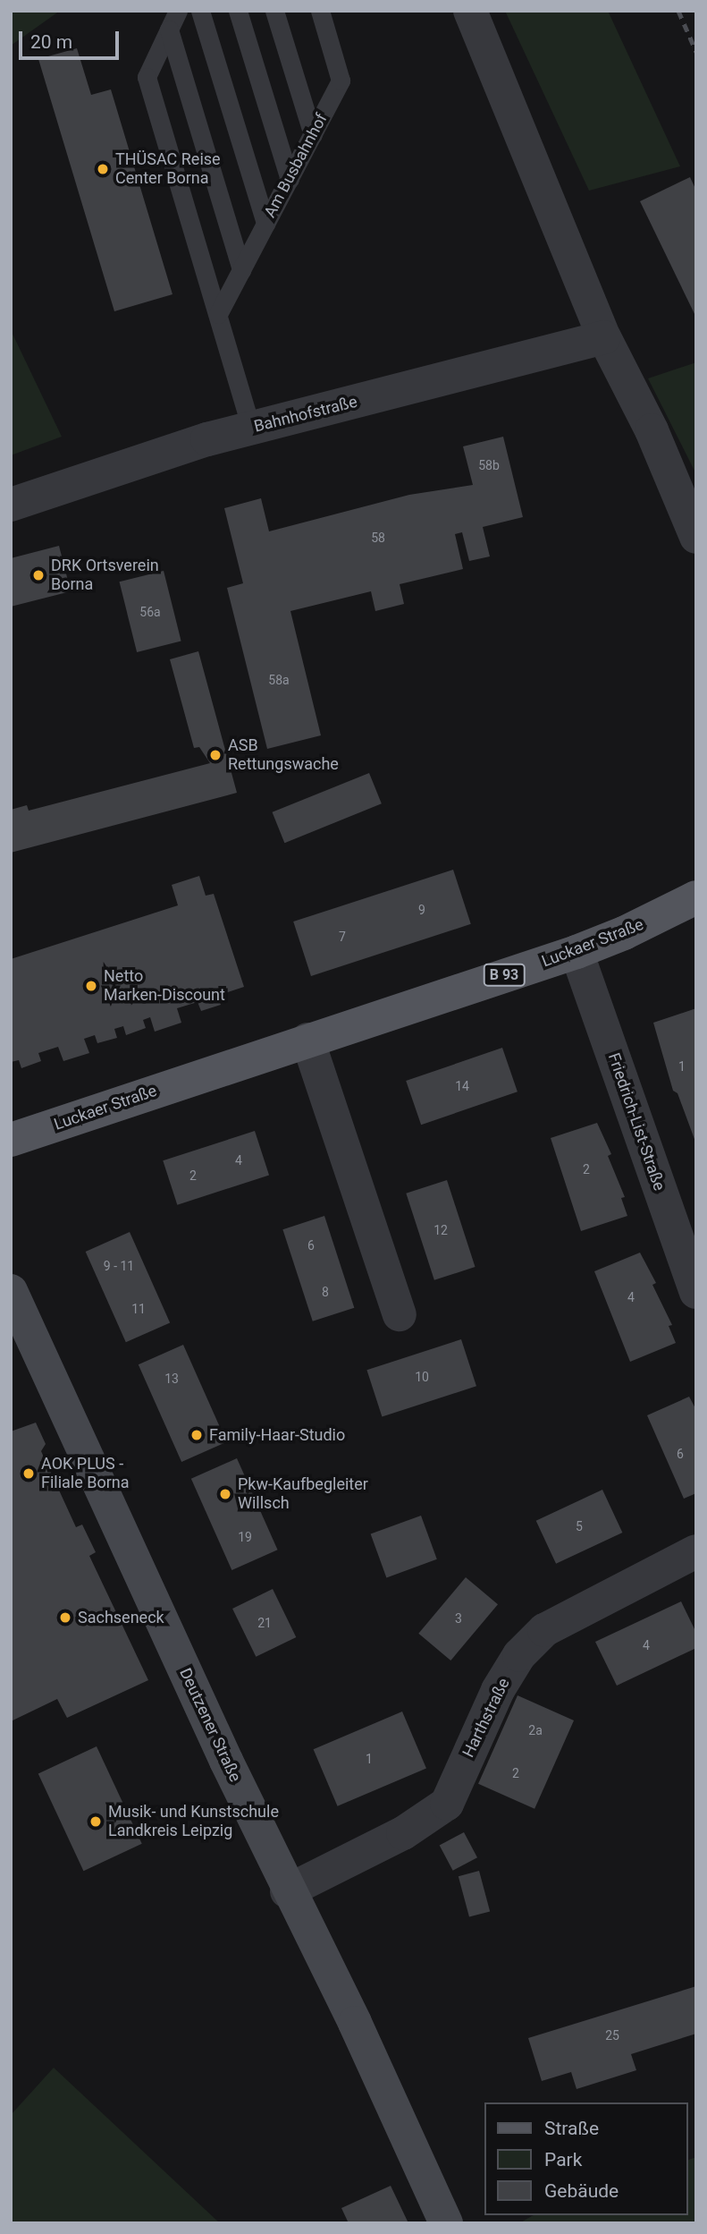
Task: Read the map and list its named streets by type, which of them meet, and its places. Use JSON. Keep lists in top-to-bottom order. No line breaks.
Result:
{"streets":{"main road":["Luckaer Straße","B 93","Deutzener Straße"],"street":["Bahnhofstraße","Friedrich-List-Straße","Harthstraße"],"lane":["Am Busbahnhof"]},"crossings":[["Luckaer Straße","Friedrich-List-Straße"],["Harthstraße","Deutzener Straße"]],"places":["THÜSAC Reise Center Borna","DRK Ortsverein Borna","ASB Rettungswache","Netto Marken-Discount","Family-Haar-Studio","AOK PLUS - Filiale Borna","Pkw-Kaufbegleiter Willsch","Sachseneck","Musik- und Kunstschule Landkreis Leipzig"],"house_numbers":["58b","58","56a","58a","9","7","1","14","4","2","2","12","6","9 - 11","8","4","11","10","13","6","5","19","3","21","4","2a","1","2","25"],"legend":["Straße","Park","Gebäude"],"scale_bar":"20 m"}
